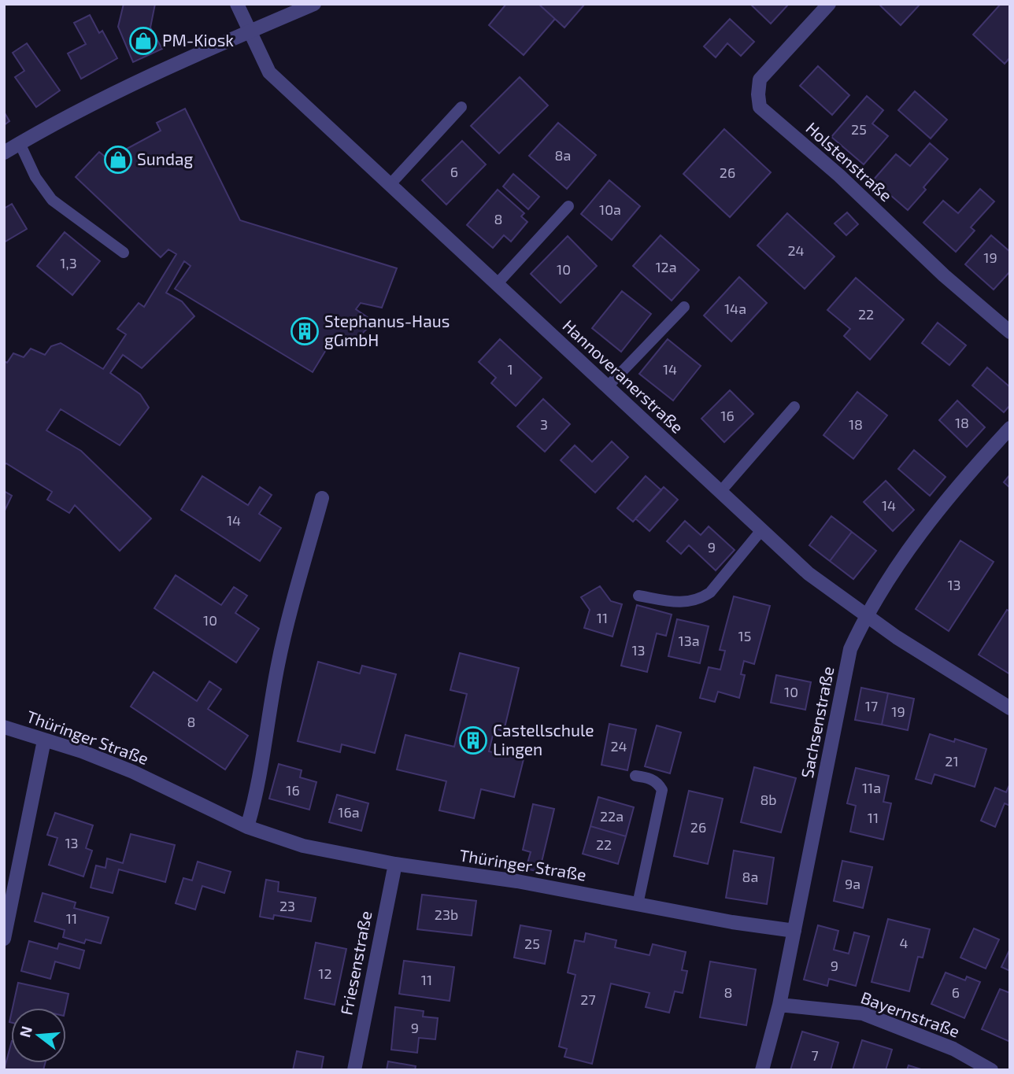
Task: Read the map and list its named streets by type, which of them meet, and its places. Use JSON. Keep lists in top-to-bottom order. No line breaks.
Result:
{"streets":{"street":["Holstenstraße","Hannoveranerstraße","Sachsenstraße","Thüringer Straße","Friesenstraße","Bayernstraße"]},"crossings":[["Hannoveranerstraße","Sachsenstraße"],["Sachsenstraße","Thüringer Straße"],["Sachsenstraße","Bayernstraße"],["Thüringer Straße","Friesenstraße"]],"places":{"shop":["PM-Kiosk","Sundag"],"building":["Stephanus-Haus gGmbH","Castellschule Lingen"]},"house_numbers":["25","8a","6","26","10a","8","24","19","1,3","12a","10","14a","22","1","14","16","18","3","18","14","14","9","13","11","10","15","13a","13","10","17","19","8","24","21","11a","16","8b","16a","22a","11","26","13","22","8a","9a","23","23b","11","4","25","9","12","11","8","6","27","9","7"],"north":"left"}
